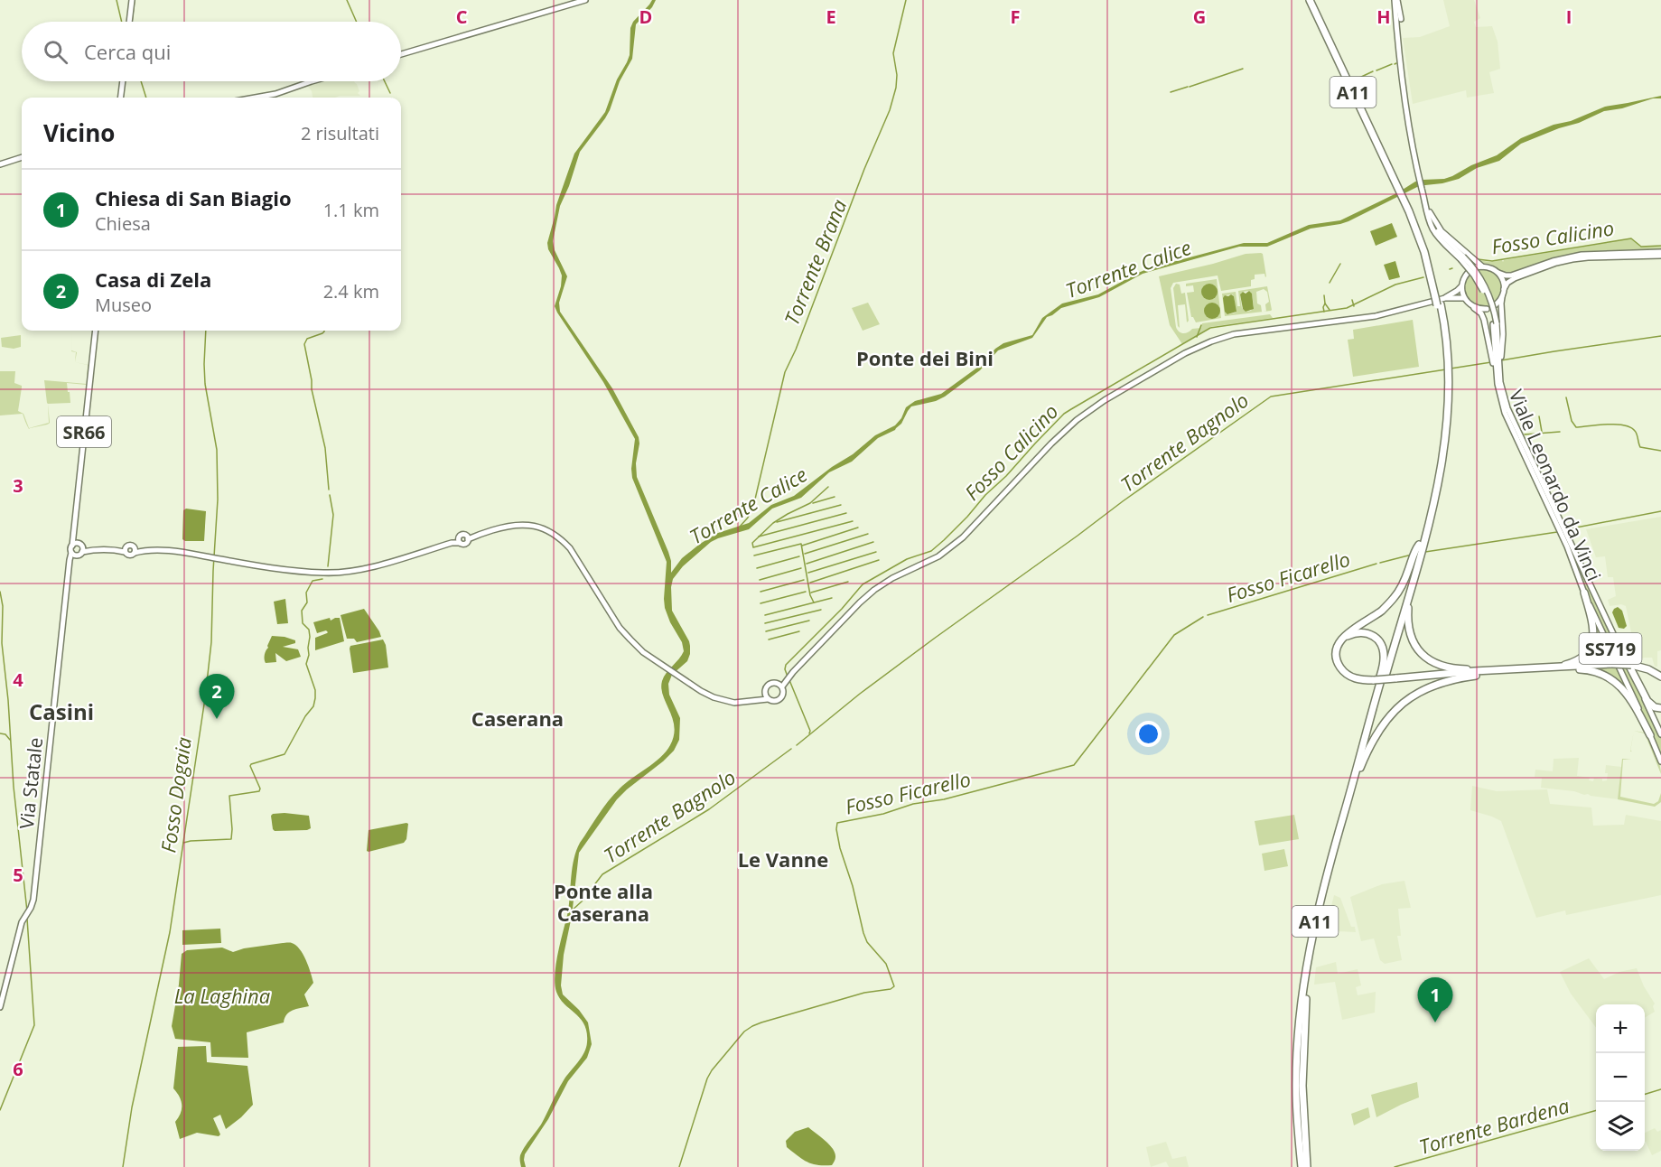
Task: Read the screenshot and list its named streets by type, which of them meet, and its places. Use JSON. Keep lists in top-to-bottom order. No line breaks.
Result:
{"streets":{"highway":["A11"],"main road":["SR66","Viale Leonardo da Vinci","SS719","Via Statale"]},"crossings":[["SR66","Via Statale"]],"districts":["Ponte dei Bini","Casini","Caserana","Le Vanne","Ponte alla Caserana"],"water":["Fosso Calicino","Torrente Brana","Torrente Calice","Torrente Bagnolo","Fosso Ficarello","Fosso Dogaia","La Laghina","Torrente Bardena"],"page":{"search":"Cerca qui","heading":["Vicino","2 risultati"],"list":[{"mark":"1","name":"Chiesa di San Biagio","note":"Chiesa","value":"1.1 km"},{"mark":"2","name":"Casa di Zela","note":"Museo","value":"2.4 km"}],"pins":["2","1"],"map_buttons":["+","−"]},"grid":{"columns":["C","D","E","F","G","H","I"],"rows":["3","4","5","6"]}}
